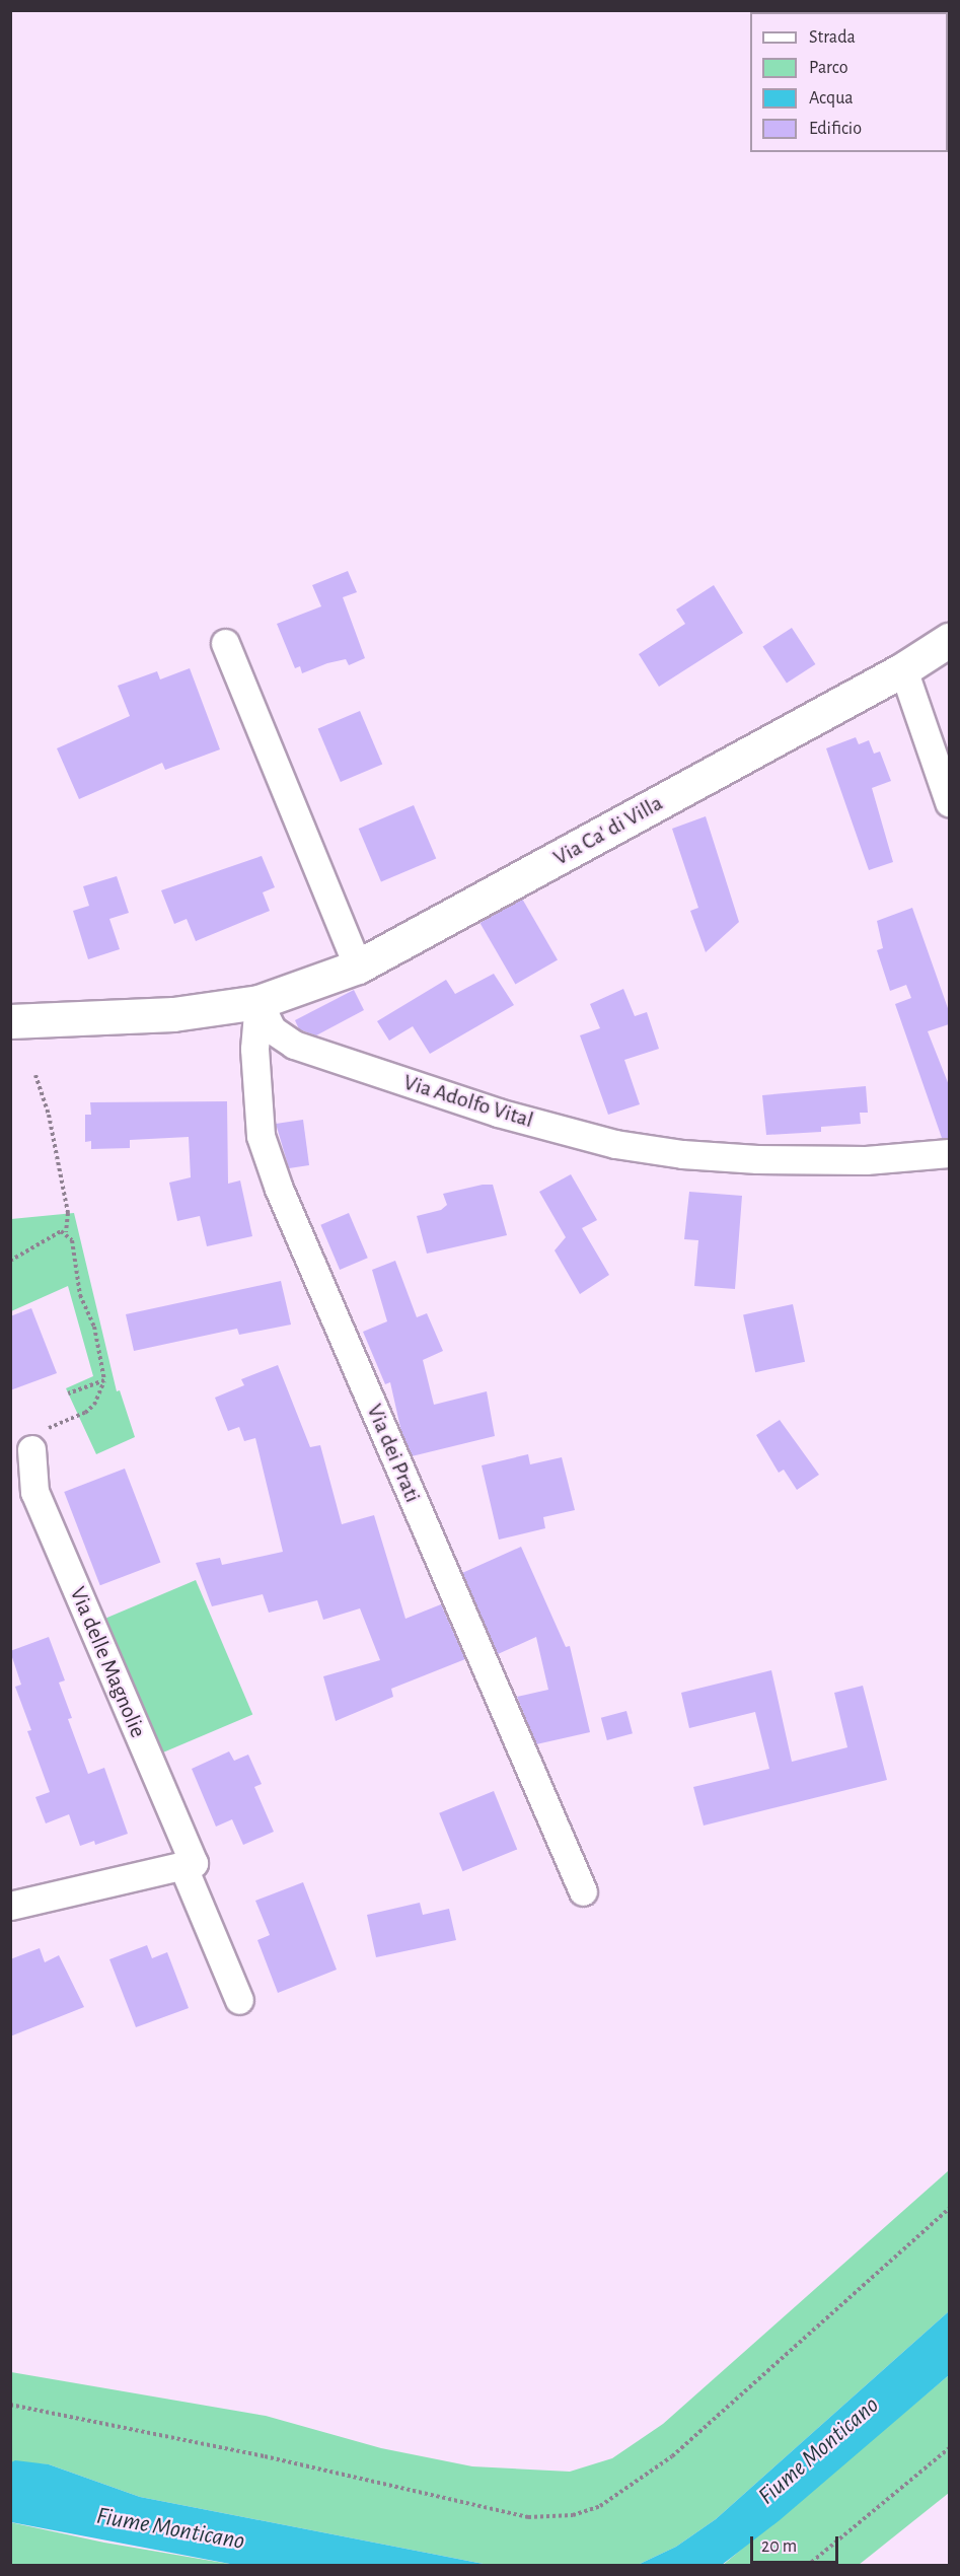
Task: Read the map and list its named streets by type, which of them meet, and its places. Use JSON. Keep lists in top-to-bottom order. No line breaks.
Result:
{"streets":{"street":["Via Ca' di Villa","Via Adolfo Vital","Via dei Prati","Via delle Magnolie"]},"crossings":[["Via Ca' di Villa","Via Adolfo Vital"],["Via Ca' di Villa","Via dei Prati"],["Via Adolfo Vital","Via dei Prati"]],"water":["Fiume Monticano"],"legend":["Strada","Parco","Acqua","Edificio"],"scale_bar":"20 m"}
